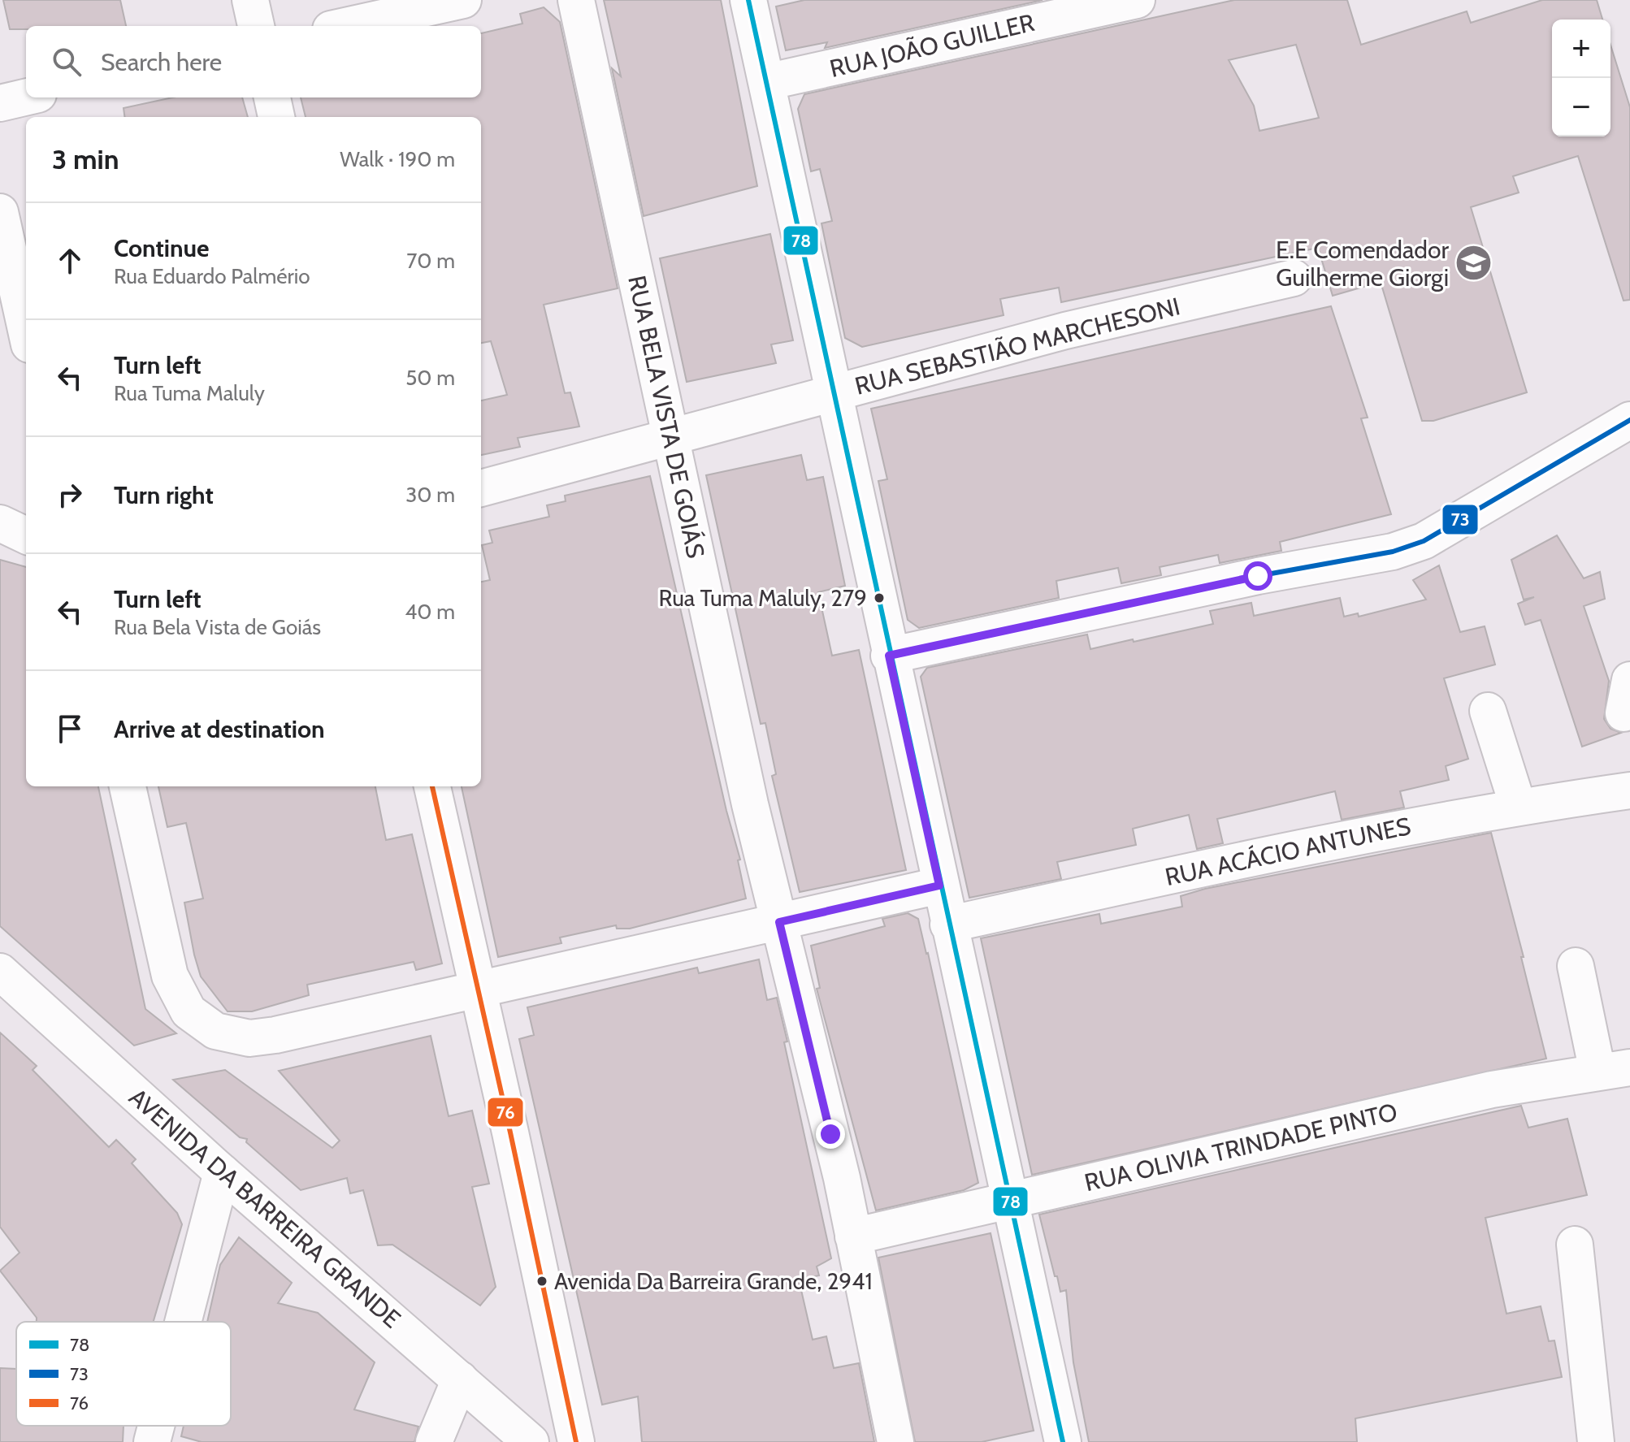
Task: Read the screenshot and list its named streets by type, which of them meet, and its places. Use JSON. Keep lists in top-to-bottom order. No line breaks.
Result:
{"streets":{"street":["RUA JOÃO GUILLER","RUA SEBASTIÃO MARCHESONI","RUA BELA VISTA DE GOIÁS","RUA ACÁCIO ANTUNES","RUA OLIVIA TRINDADE PINTO","AVENIDA DA BARREIRA GRANDE"]},"crossings":[["RUA SEBASTIÃO MARCHESONI","RUA BELA VISTA DE GOIÁS"],["RUA BELA VISTA DE GOIÁS","RUA OLIVIA TRINDADE PINTO"]],"places":{"school or university":["E.E Comendador Guilherme Giorgi"],"other":["Rua Tuma Maluly, 279","Avenida Da Barreira Grande, 2941"]},"lines":["transit line 78","transit line 73","transit line 76"],"legend":["78","73","76"],"page":{"map_buttons":["+","−"],"search":"Search here","heading":["3 min","Walk · 190 m"],"list":[["Continue","Rua Eduardo Palmério","70 m"],["Turn left","Rua Tuma Maluly","50 m"],["Turn right","30 m"],["Turn left","Rua Bela Vista de Goiás","40 m"],"Arrive at destination"]}}
